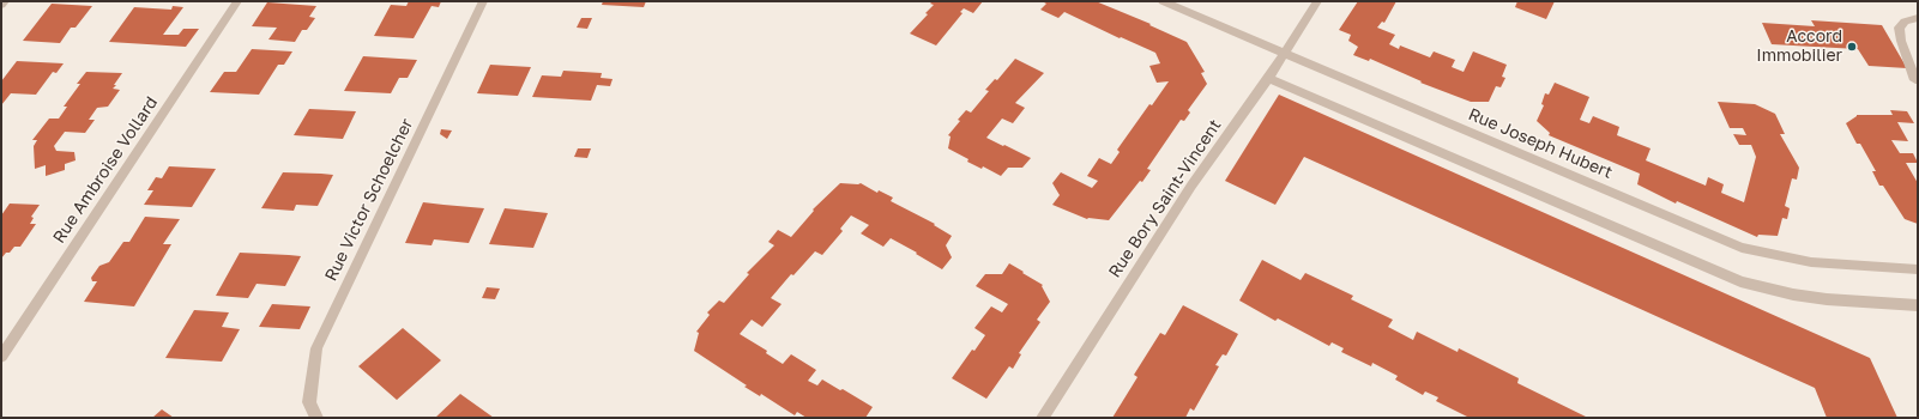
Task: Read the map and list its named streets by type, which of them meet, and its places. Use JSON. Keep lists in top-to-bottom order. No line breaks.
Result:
{"streets":{"street":["Rue Joseph Hubert","Rue Ambroise Vollard","Rue Bory Saint-Vincent","Rue Victor Schoelcher"]},"crossings":[["Rue Joseph Hubert","Rue Bory Saint-Vincent"]],"places":["Accord Immobilier"]}
